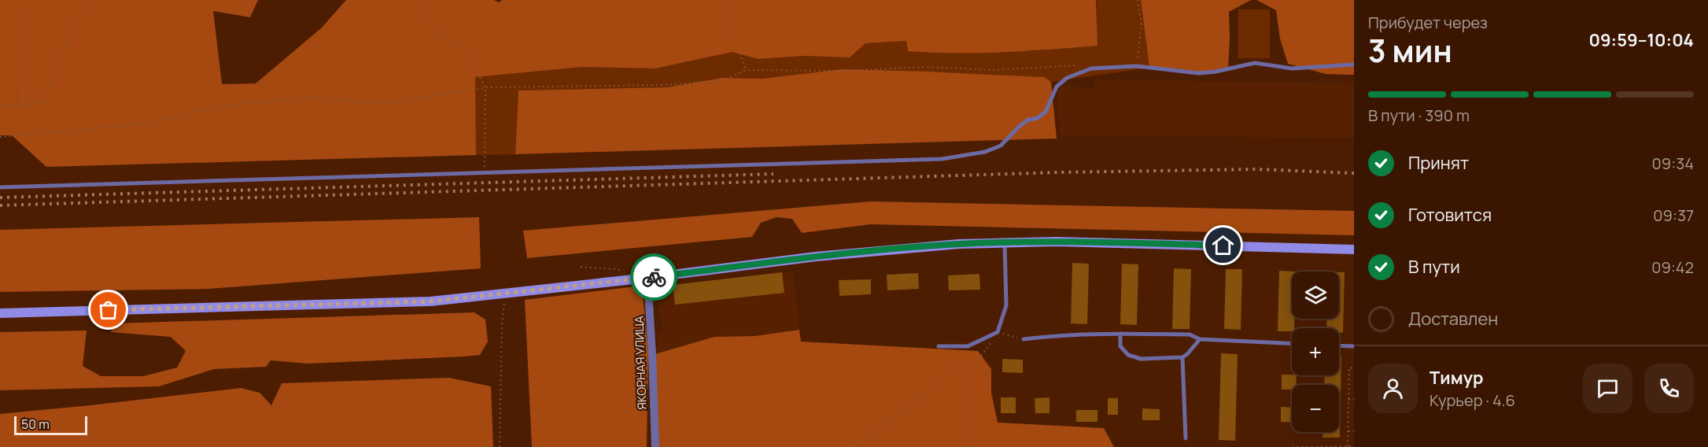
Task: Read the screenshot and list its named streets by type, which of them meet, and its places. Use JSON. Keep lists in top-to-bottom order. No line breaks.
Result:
{"streets":{"street":["ЯКОРНАЯ УЛИЦА"]},"scale_bar":"50 m","page":{"heading":["3 мин","Прибудет через","09:59–10:04"],"panel":["Тимур","Курьер · 4.6"],"bar":"В пути · 390 m","list":[["Принят","09:34"],["Готовится","09:37"],["В пути","09:42"],"Доставлен"],"map_buttons":["+","−"],"scale":"50 m"}}
